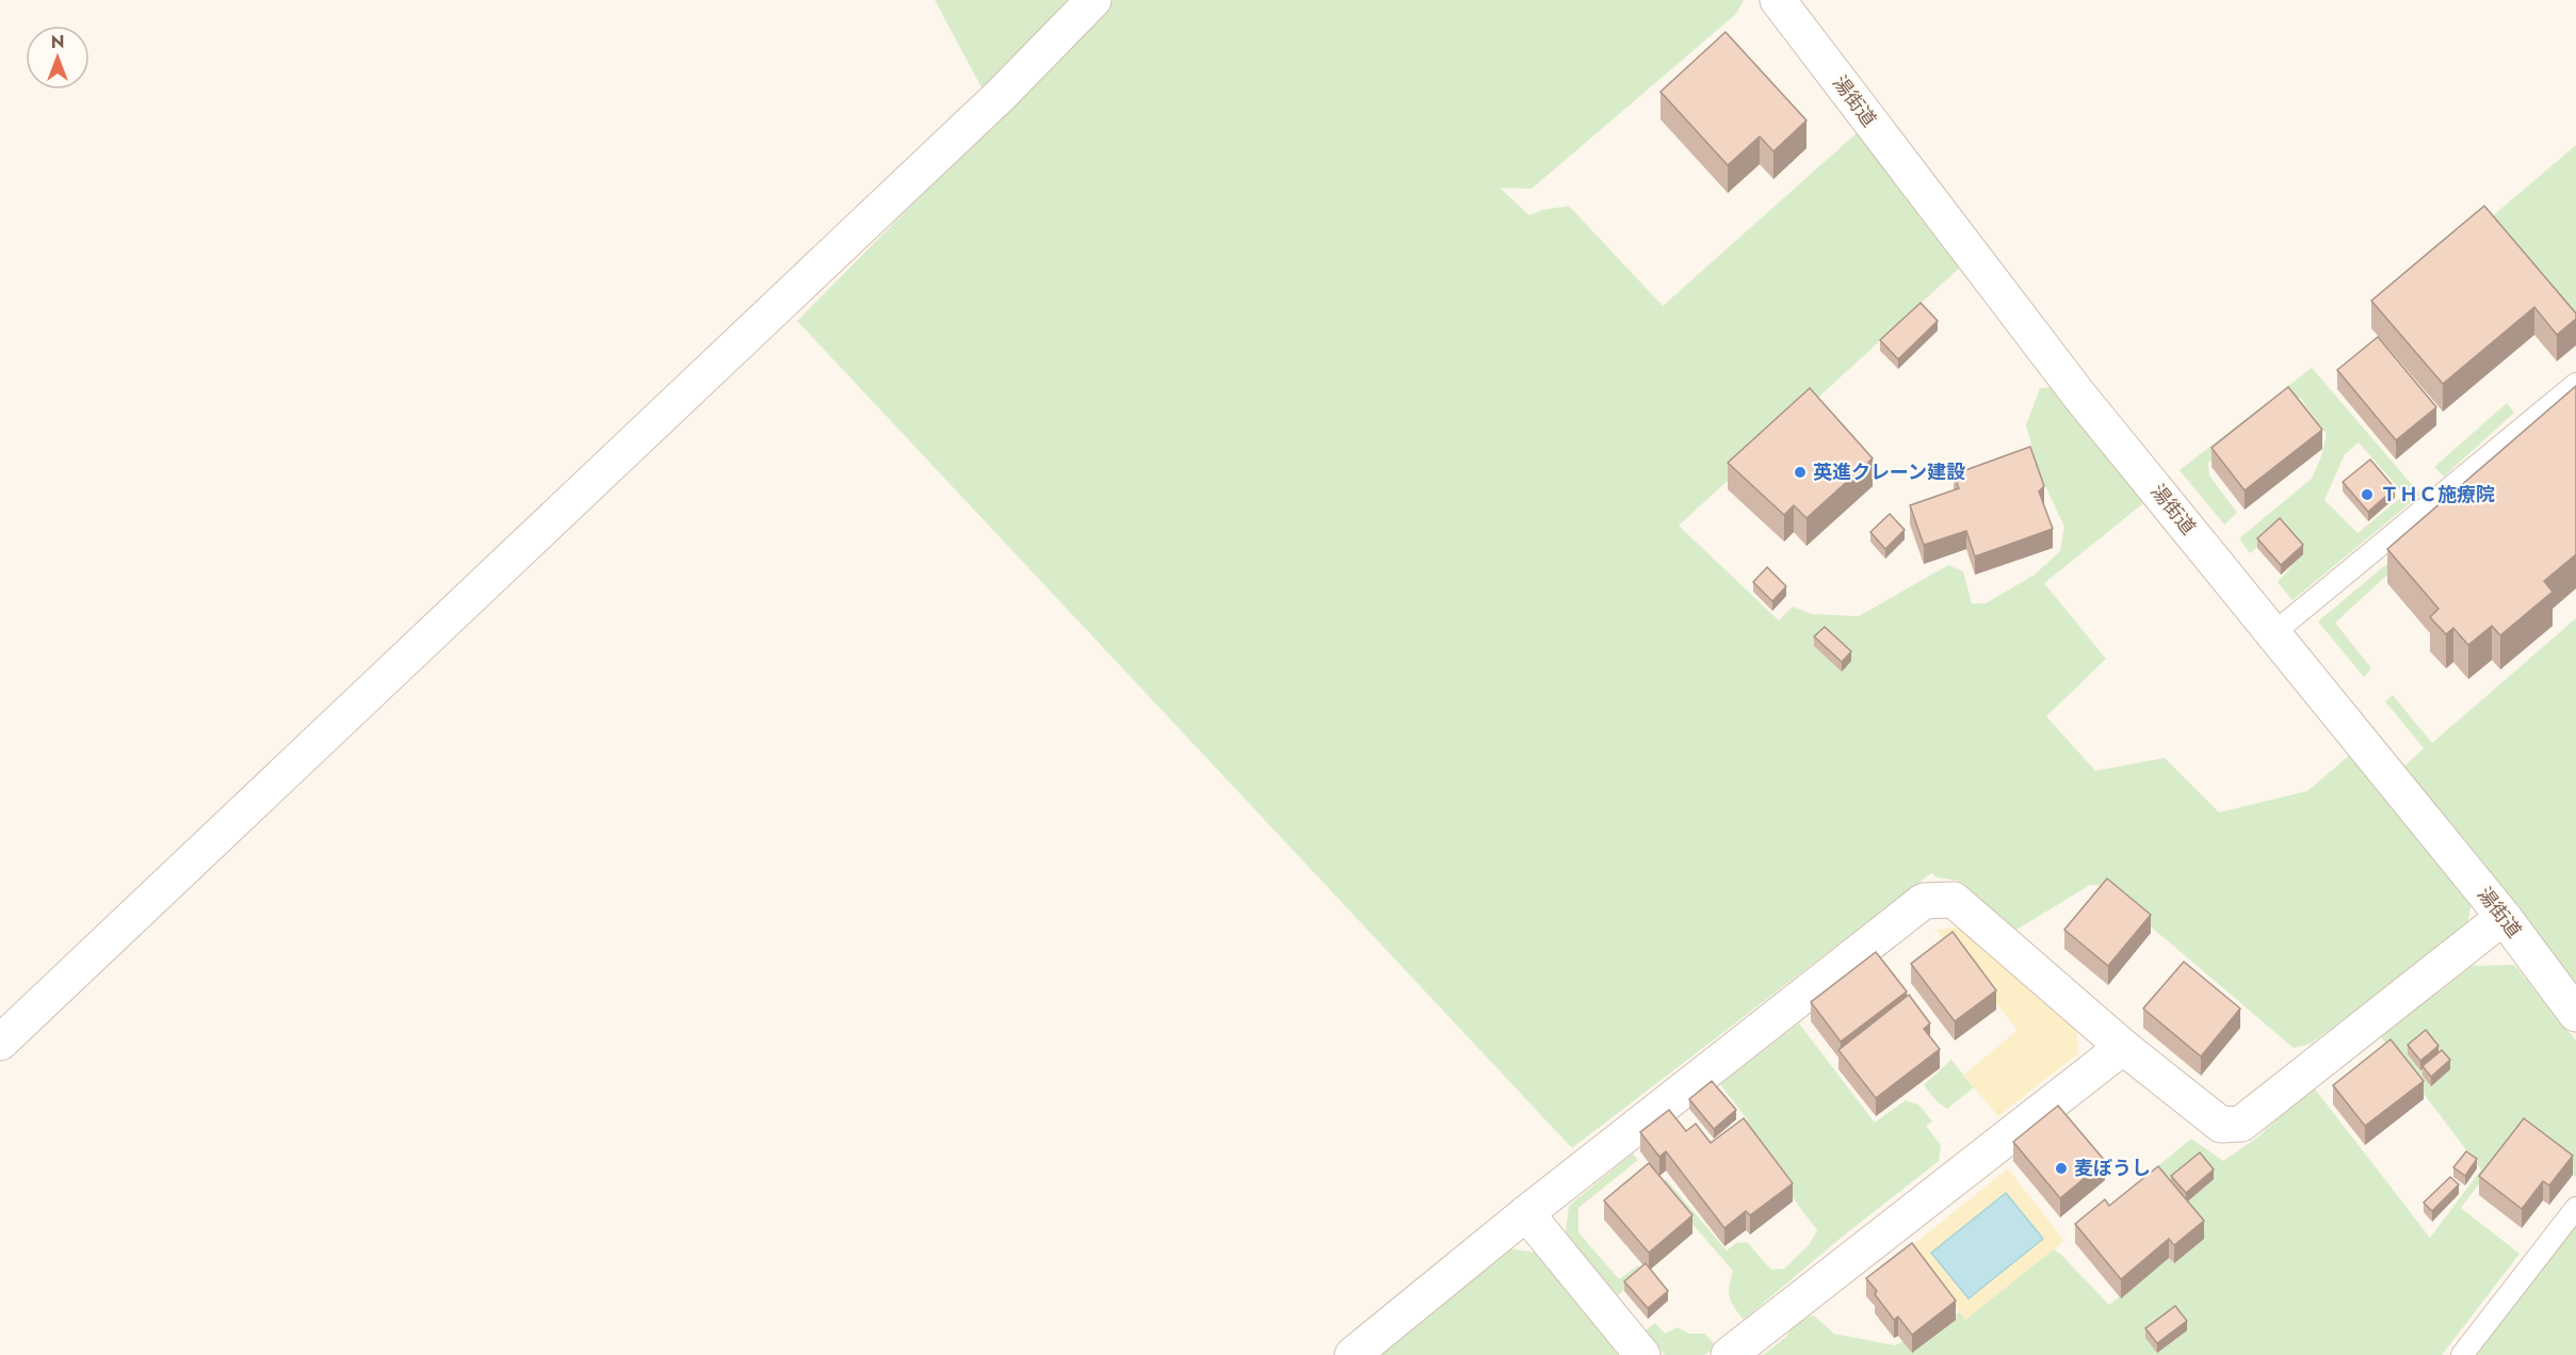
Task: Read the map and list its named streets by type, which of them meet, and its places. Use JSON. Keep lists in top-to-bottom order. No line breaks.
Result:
{"streets":{"street":["湯街道"]},"places":["英進クレーン建設","ＴＨＣ施療院","麦ぼうし"],"north":"top"}
